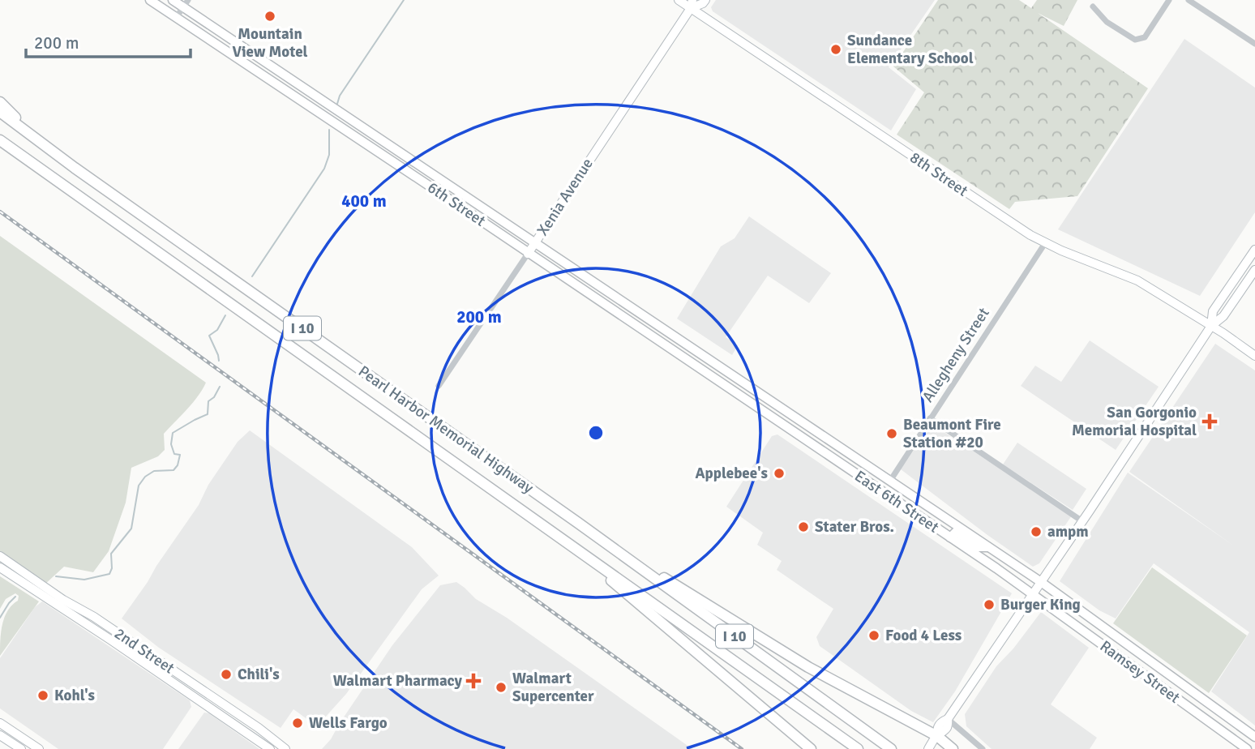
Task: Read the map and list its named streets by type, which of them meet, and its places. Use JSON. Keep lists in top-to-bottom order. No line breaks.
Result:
{"streets":{"highway":["I 10","Pearl Harbor Memorial Highway"],"main road":["6th Street","East 6th Street","Ramsey Street"],"street":["8th Street","Xenia Avenue","Allegheny Street","2nd Street"]},"crossings":[["8th Street","Xenia Avenue"],["8th Street","Allegheny Street"],["Xenia Avenue","6th Street"],["6th Street","East 6th Street"],["Allegheny Street","East 6th Street"],["East 6th Street","Ramsey Street"]],"places":{"other":["Mountain View Motel","Sundance Elementary School","Beaumont Fire Station #20","Applebee's","Stater Bros.","ampm","Burger King","Food 4 Less","Chili's","Walmart Supercenter","Kohl's","Wells Fargo"],"health":["San Gorgonio Memorial Hospital","Walmart Pharmacy"]},"scale_bar":"200 m","rings":["400 m","200 m"]}
